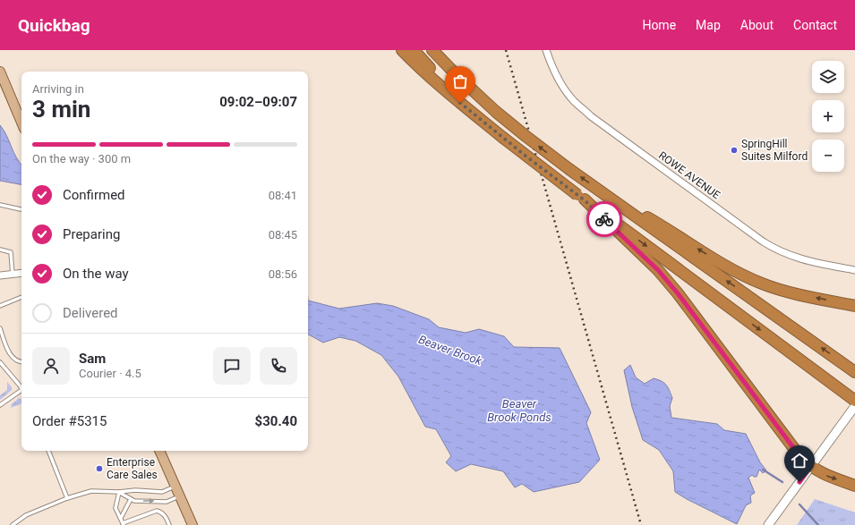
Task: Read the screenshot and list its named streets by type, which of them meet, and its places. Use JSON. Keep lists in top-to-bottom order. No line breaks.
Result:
{"streets":{"street":["ROWE AVENUE"]},"water":["Beaver Brook","Beaver Brook Ponds"],"places":["SpringHill Suites Milford","Enterprise Care Sales"],"page":{"header":"Quickbag","nav":["Home","Map","About","Contact"],"map_buttons":["+","−"],"heading":["3 min","Arriving in","09:02–09:07"],"panel":["Sam","Courier · 4.5","Order #5315","$30.40"],"bar":"On the way · 300 m","list":[["Confirmed","08:41"],["Preparing","08:45"],["On the way","08:56"],"Delivered"]}}
